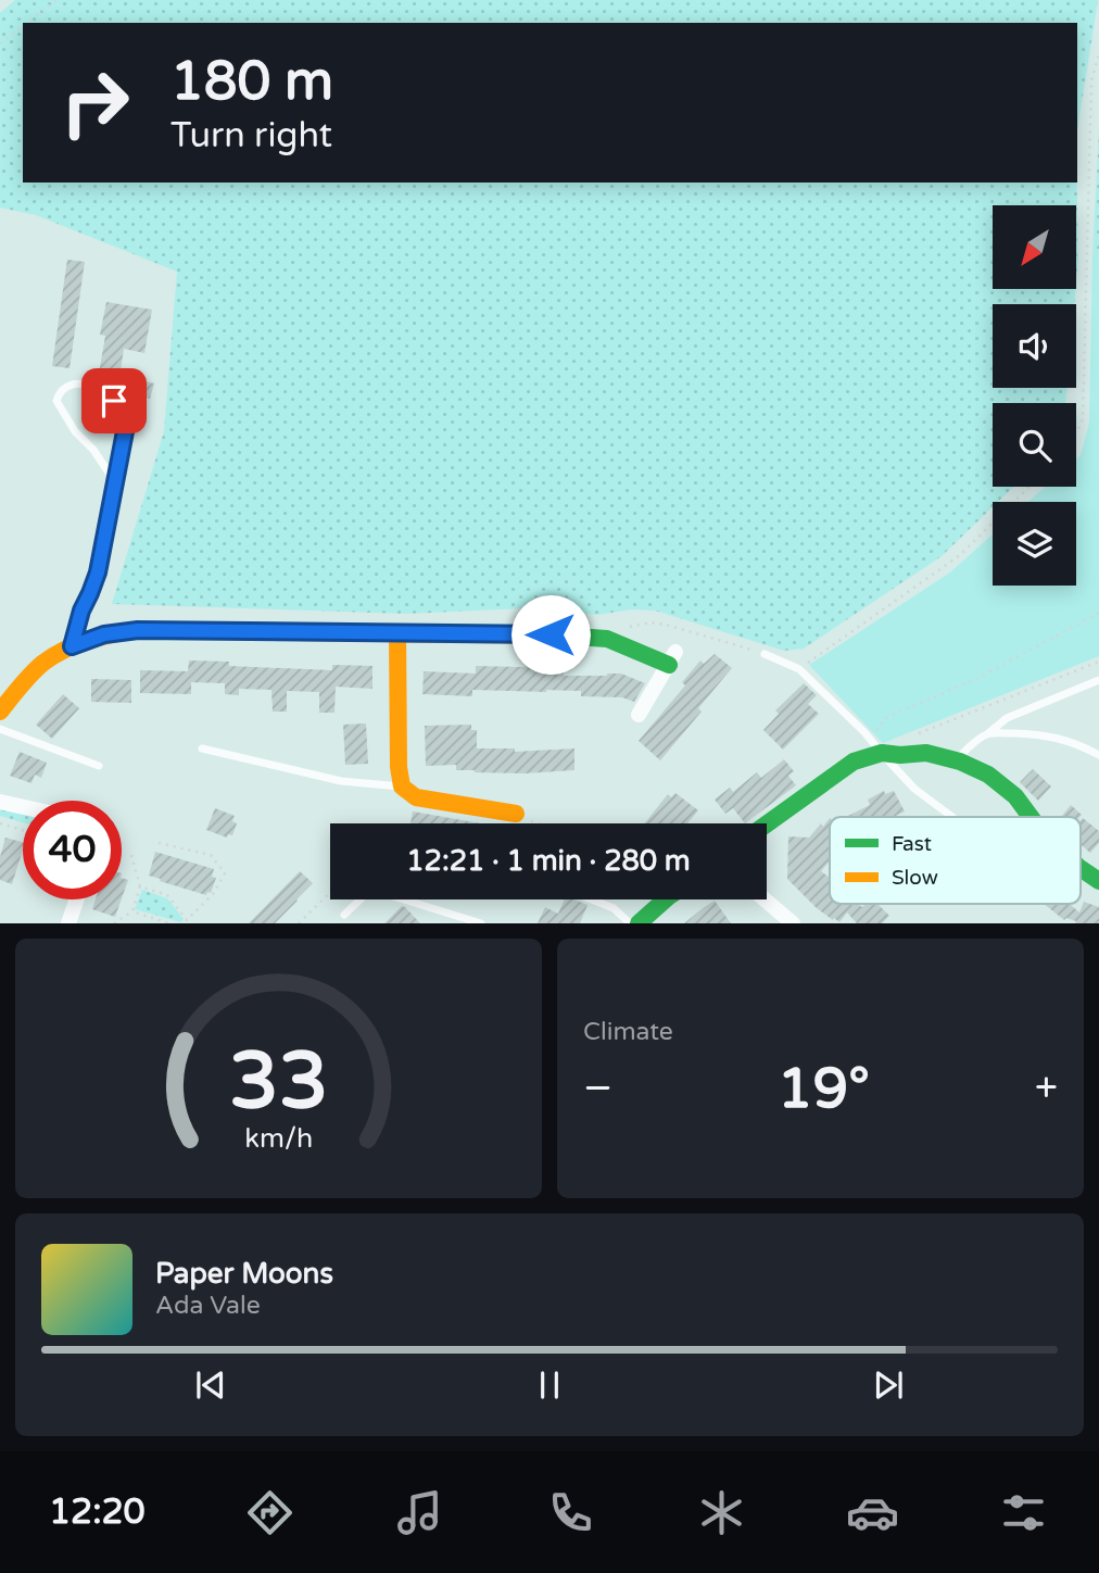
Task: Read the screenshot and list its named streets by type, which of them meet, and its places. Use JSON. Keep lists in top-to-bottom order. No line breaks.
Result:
{"legend":["Fast","Slow"],"north":"bottom left","page":{"turn":["180 m","Turn right"],"limit":"40","trip":"12:21 · 1 min · 280 m","tile":"Climate","heat":["−","19°","+"],"song":["Paper Moons","Ada Vale"],"tabs":"12:20","gauge":["33","km/h"]}}
